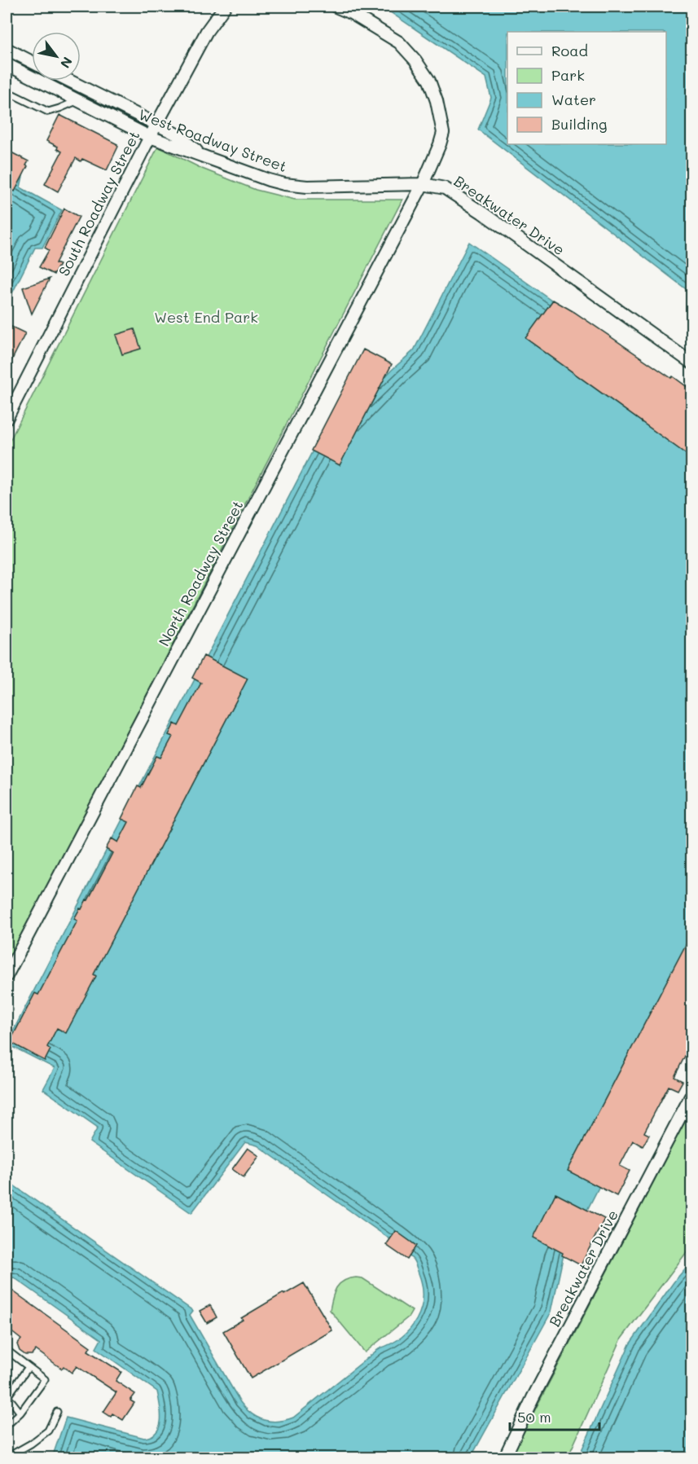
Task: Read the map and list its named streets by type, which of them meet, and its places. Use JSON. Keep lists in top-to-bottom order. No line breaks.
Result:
{"streets":{"street":["West Roadway Street","South Roadway Street","Breakwater Drive","North Roadway Street"]},"crossings":[["West Roadway Street","South Roadway Street"],["West Roadway Street","Breakwater Drive"],["West Roadway Street","North Roadway Street"],["Breakwater Drive","North Roadway Street"]],"parks":["West End Park"],"legend":["Road","Park","Water","Building"],"scale_bar":"50 m","north":"bottom right"}
